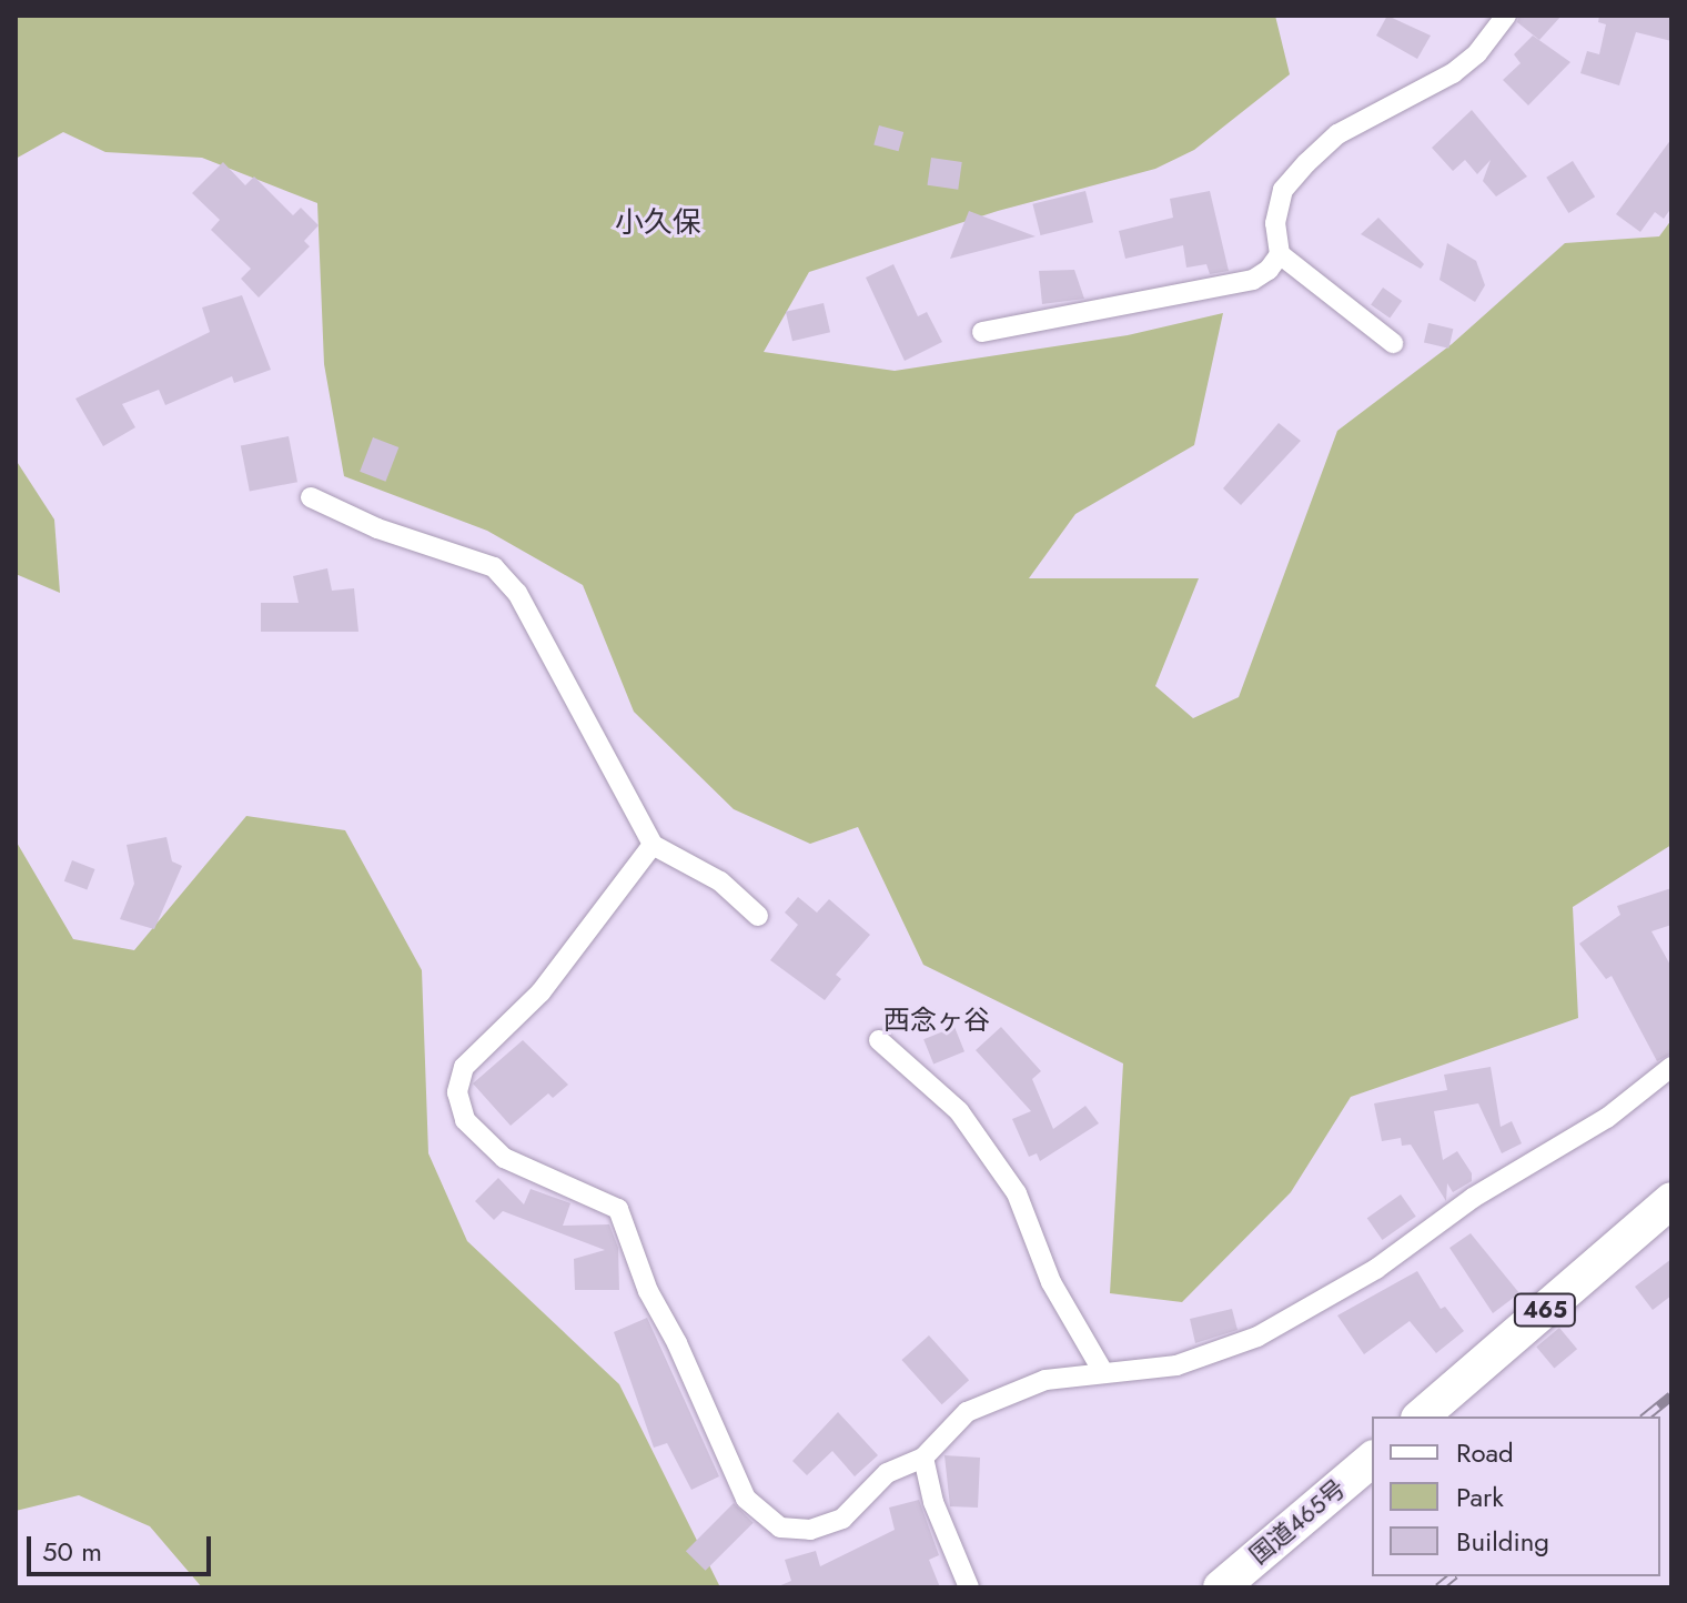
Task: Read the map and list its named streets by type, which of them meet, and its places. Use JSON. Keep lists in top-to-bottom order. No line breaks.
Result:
{"streets":{"highway":["465","国道465号"]},"districts":["小久保","西念ヶ谷"],"legend":["Road","Park","Building"],"scale_bar":"50 m"}
